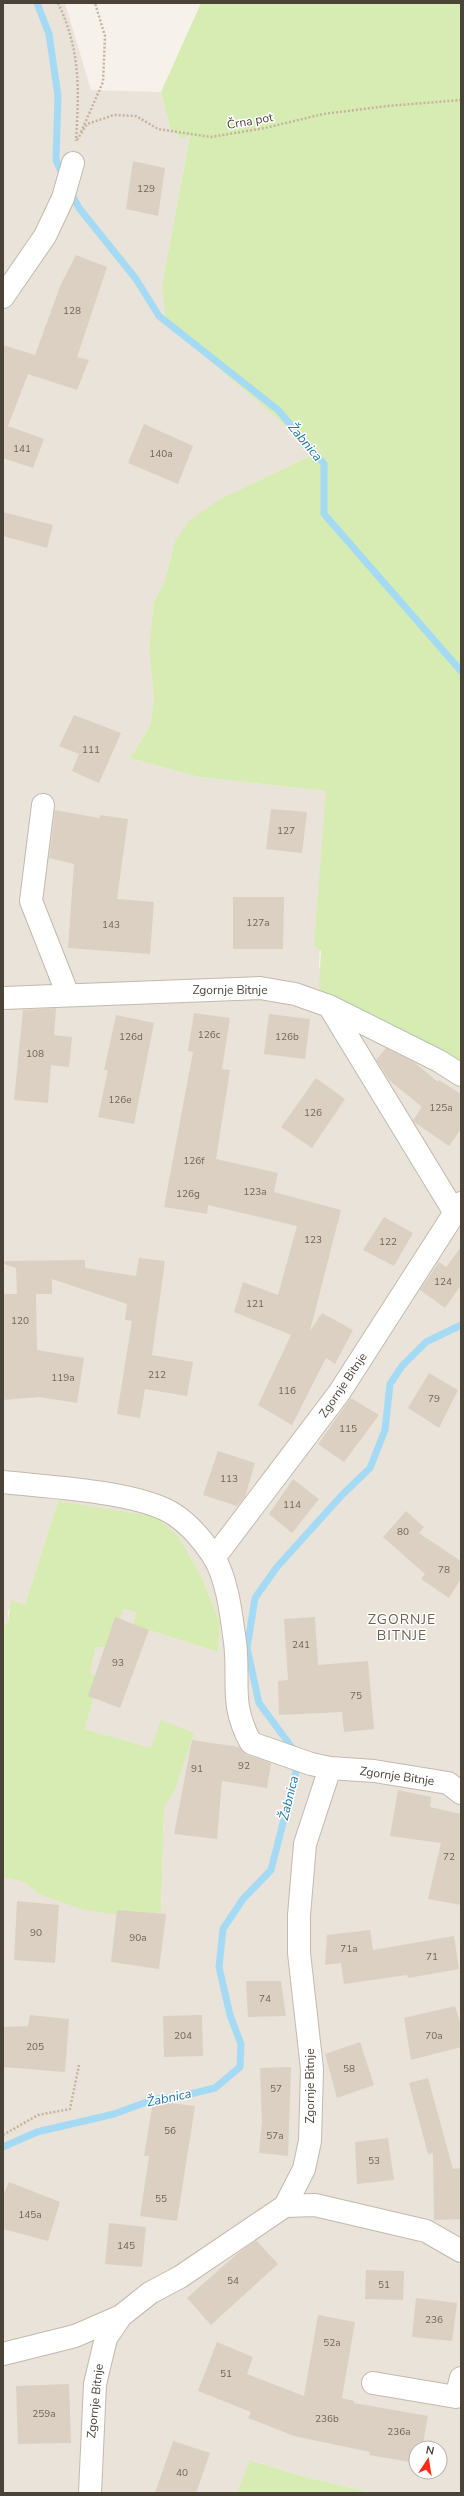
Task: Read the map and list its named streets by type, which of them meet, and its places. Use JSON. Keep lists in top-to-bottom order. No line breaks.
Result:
{"streets":{"street":["Zgornje Bitnje"],"path":["Črna pot"]},"districts":["ZGORNJE BITNJE"],"water":["Žabnica"],"house_numbers":["129","128","141","140a","111","127","127a","143","126c","126d","126b","108","126e","125a","126","126f","123a","126g","123","122","124","121","120","212","119a","116","79","115","113","114","80","78","241","93","75","92","91","72","90","90a","71a","71","74","204","70a","205","58","57","56","57a","53","55","145a","145","54","51","236","52a","51","259a","236b","236a","40"],"north":"top"}
